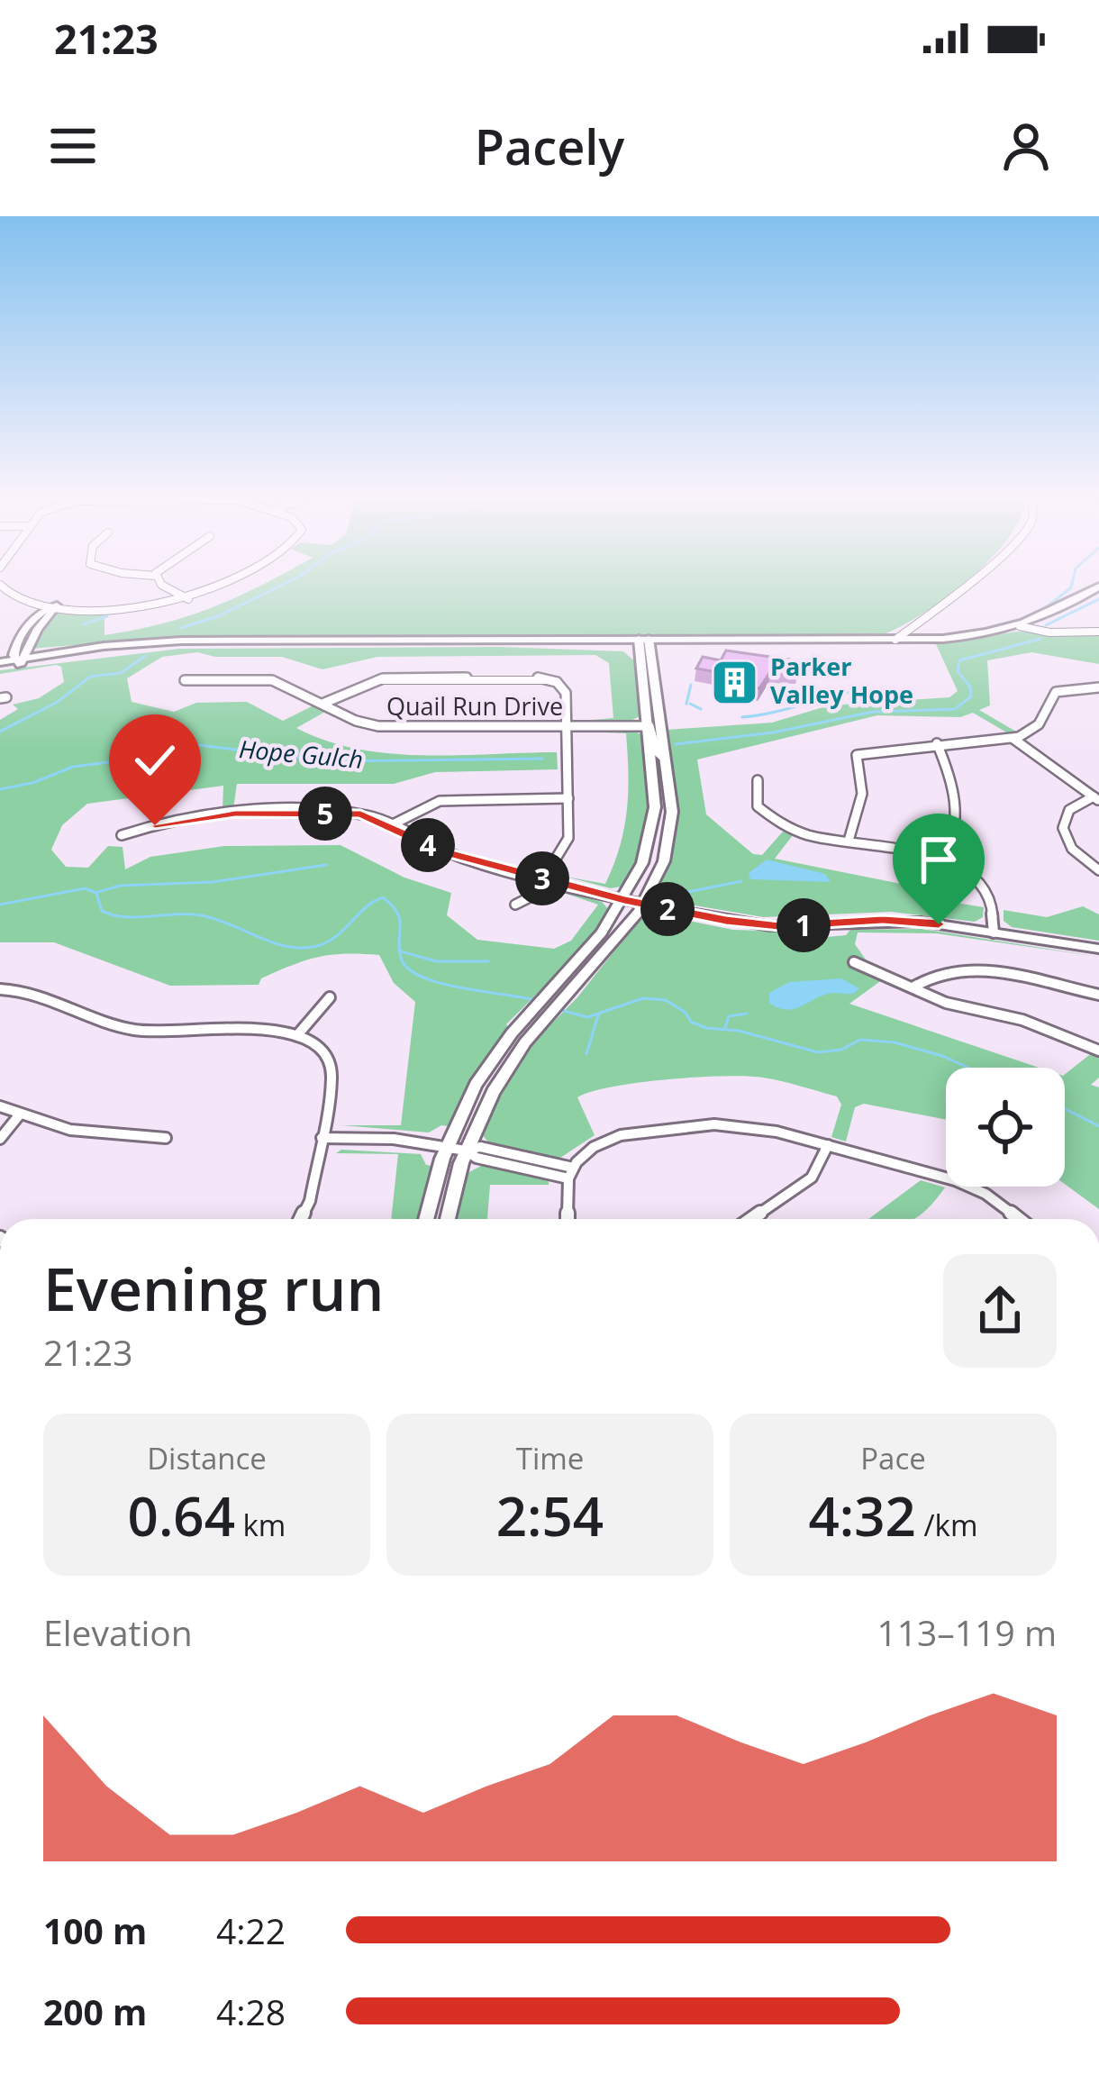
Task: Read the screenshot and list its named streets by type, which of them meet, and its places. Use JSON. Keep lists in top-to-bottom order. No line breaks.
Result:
{"streets":{"street":["Quail Run Drive"]},"water":["Hope Gulch"],"places":{"building":["Parker Valley Hope"]},"page":{"status":"21:23","header":"Pacely","pins":["5","4","3","2","1"],"heading":["Evening run","21:23"],"stats":[["Distance","0.64 km"],["Time","2:54"],["Pace","4:32 /km"]],"chart":["Elevation","113–119 m"],"list":[{"name":"100 m","note":"4:22"},{"name":"200 m","note":"4:28"}]}}
